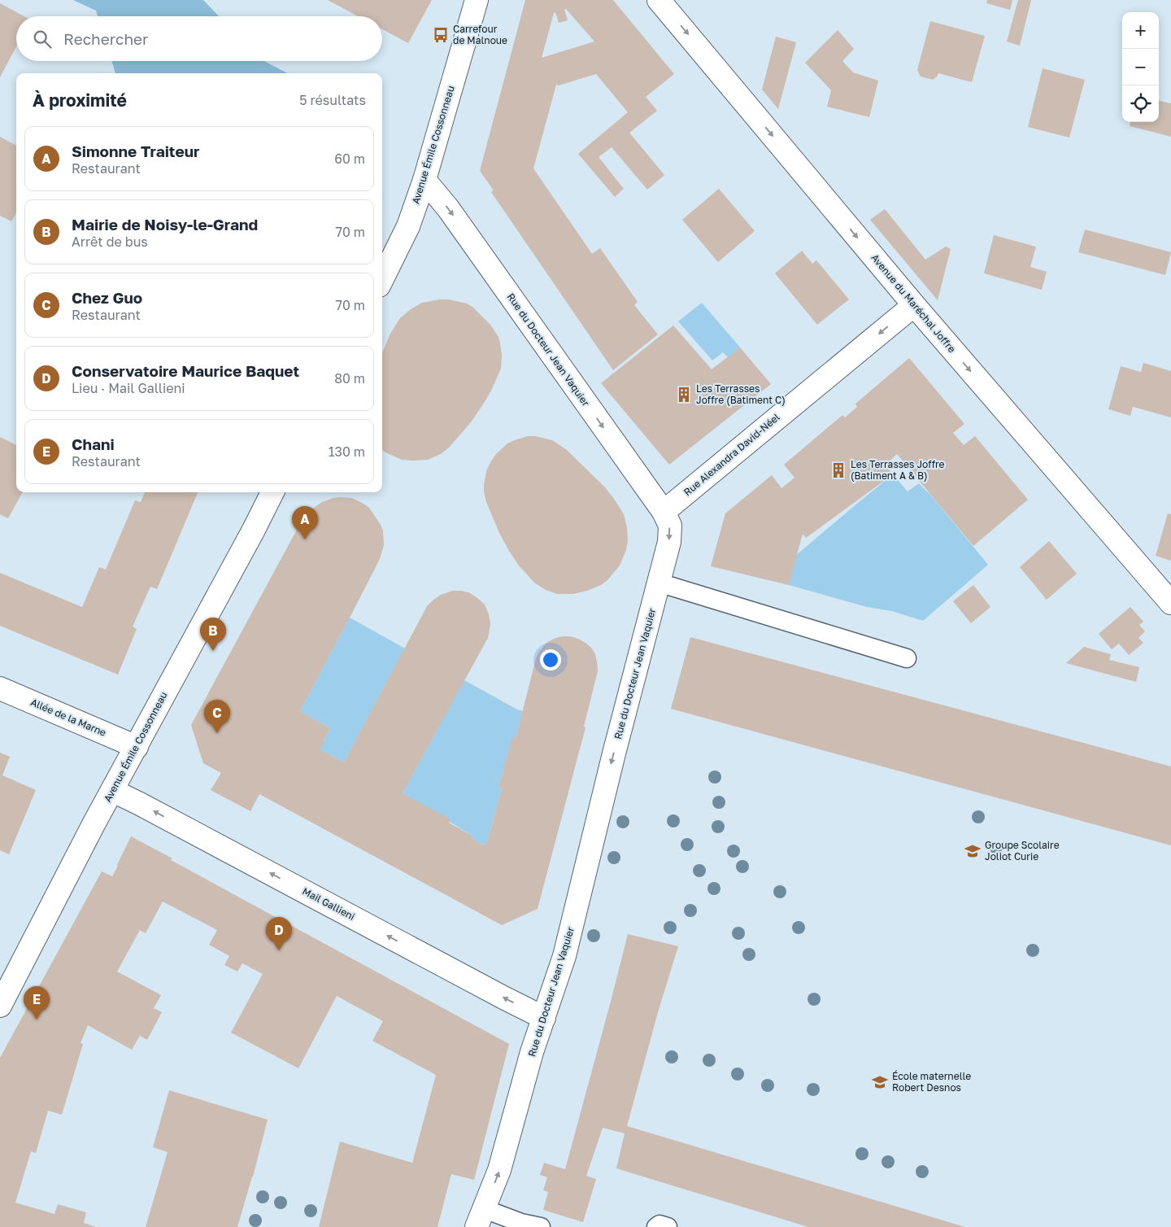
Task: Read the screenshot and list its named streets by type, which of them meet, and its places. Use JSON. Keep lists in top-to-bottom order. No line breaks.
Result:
{"streets":{"street":["Avenue Émile Cossonneau","Avenue du Maréchal Joffre","Rue du Docteur Jean Vaquier","Rue Alexandra David-Néel","Allée de la Marne","Mail Gallieni"]},"crossings":[["Avenue Émile Cossonneau","Rue du Docteur Jean Vaquier"],["Avenue Émile Cossonneau","Allée de la Marne"],["Avenue Émile Cossonneau","Mail Gallieni"],["Avenue du Maréchal Joffre","Rue Alexandra David-Néel"],["Rue du Docteur Jean Vaquier","Rue Alexandra David-Néel"],["Rue du Docteur Jean Vaquier","Mail Gallieni"]],"one_way":["Avenue du Maréchal Joffre","Rue Alexandra David-Néel","Mail Gallieni"],"places":{"bus stop":["Carrefour de Malnoue"],"building":["Les Terrasses Joffre (Batiment C)","Les Terrasses Joffre (Batiment A & B)"],"school or university":["Groupe Scolaire Joliot Curie","École maternelle Robert Desnos"]},"page":{"map_buttons":["+","−"],"search":"Rechercher","heading":["À proximité","5 résultats"],"list":[{"mark":"A","name":"Simonne Traiteur","note":"Restaurant","value":"60 m"},{"mark":"B","name":"Mairie de Noisy-le-Grand","note":"Arrêt de bus","value":"70 m"},{"mark":"C","name":"Chez Guo","note":"Restaurant","value":"70 m"},{"mark":"D","name":"Conservatoire Maurice Baquet","note":"Lieu · Mail Gallieni","value":"80 m"},{"mark":"E","name":"Chani","note":"Restaurant","value":"130 m"}],"pins":["A","B","C","D","E"]}}
